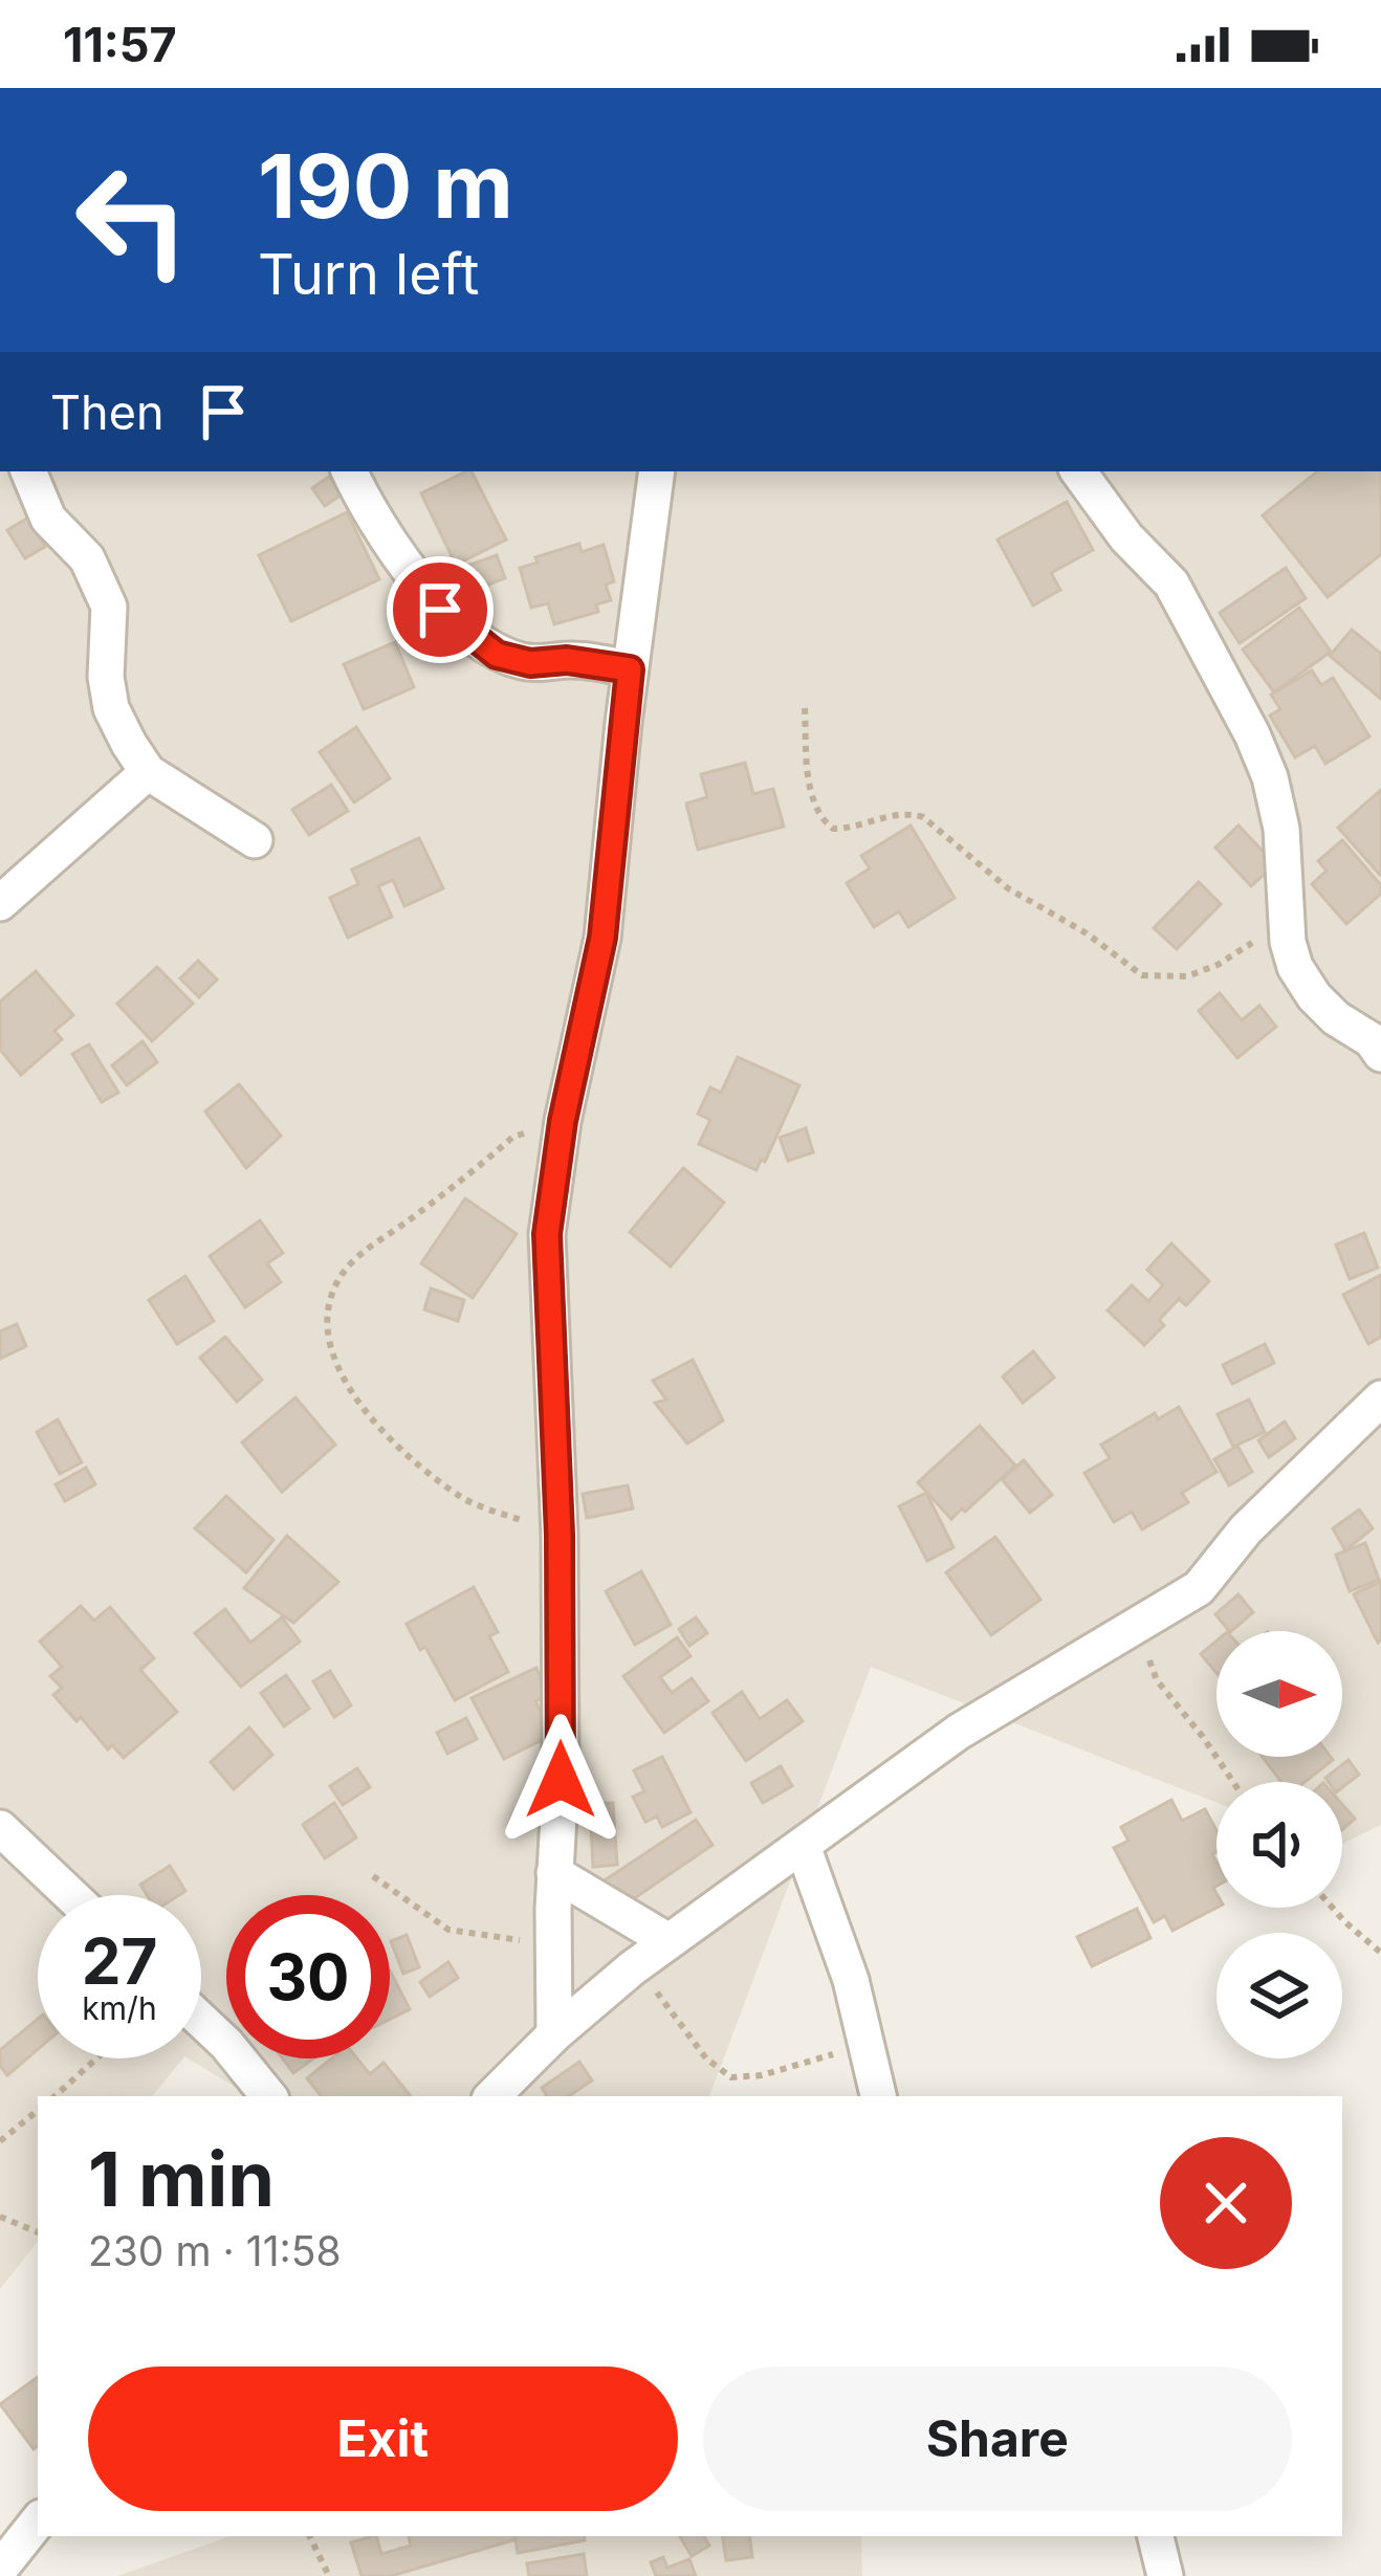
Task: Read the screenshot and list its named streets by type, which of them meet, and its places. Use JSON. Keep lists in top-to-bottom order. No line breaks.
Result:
{"north":"right","page":{"status":"11:57","turn":["190 m","Turn left"],"then":"Then","speed":"27 km/h","limit":"30","heading":["1 min","230 m · 11:58"],"buttons":["Exit","Share"]}}
